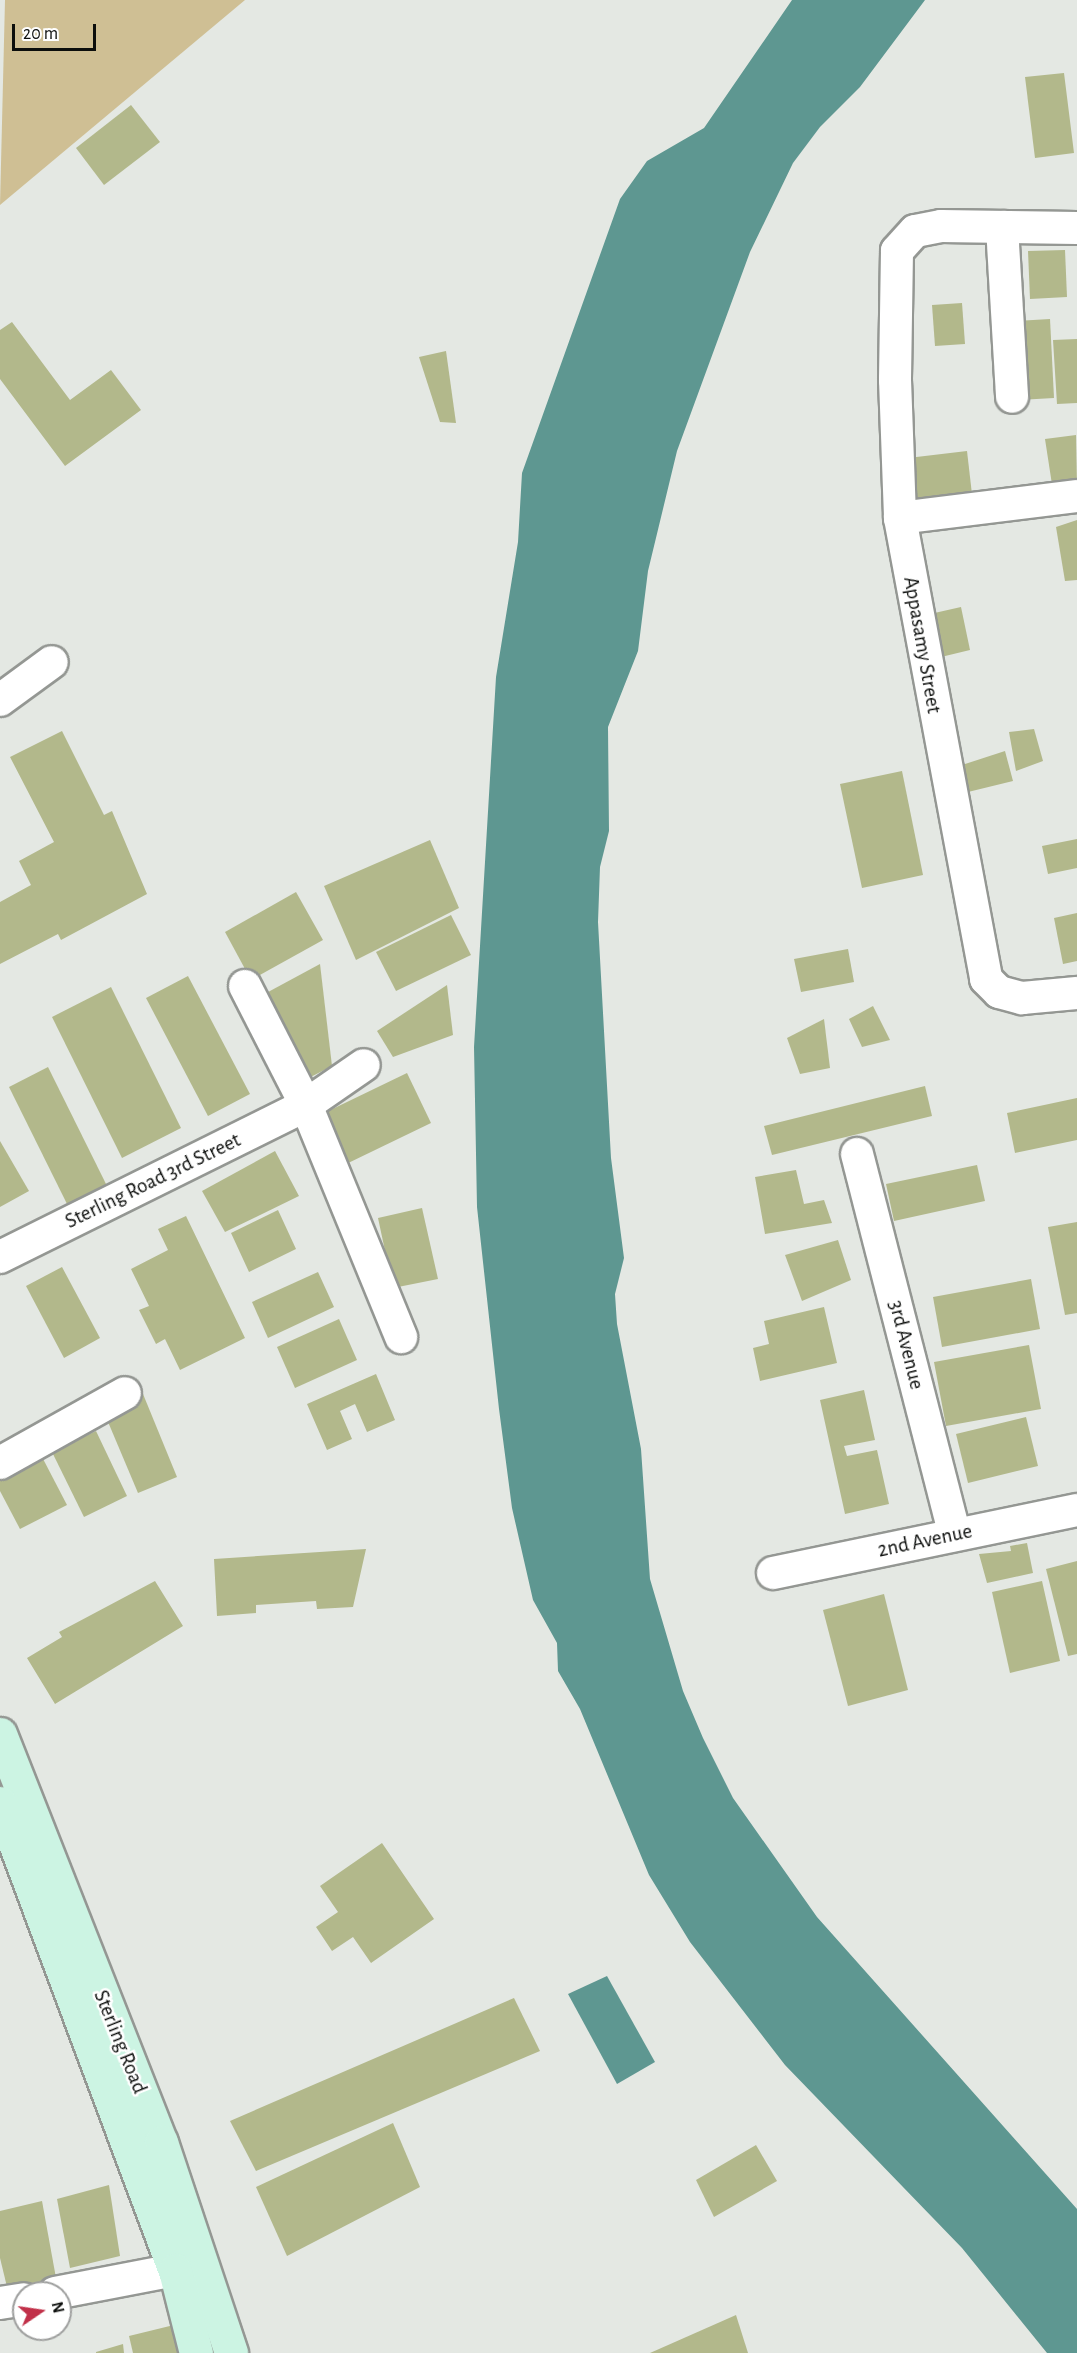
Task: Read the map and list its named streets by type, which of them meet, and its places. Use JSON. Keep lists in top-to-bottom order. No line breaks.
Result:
{"streets":{"main road":["Sterling Road"],"street":["Appasamy Street","Sterling Road 3rd Street","3rd Avenue","2nd Avenue"]},"crossings":[["3rd Avenue","2nd Avenue"]],"scale_bar":"20 m","north":"right"}
